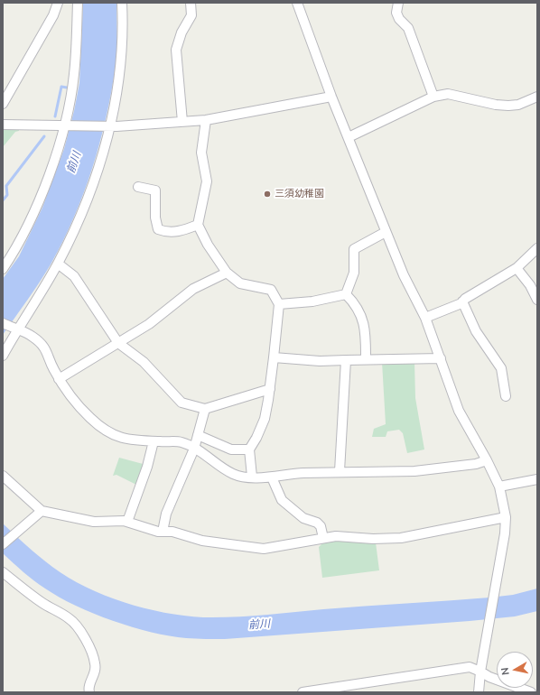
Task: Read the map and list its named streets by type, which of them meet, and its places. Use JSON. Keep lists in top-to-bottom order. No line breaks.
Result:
{"water":["前川"],"places":["三須幼稚園"],"north":"left"}
